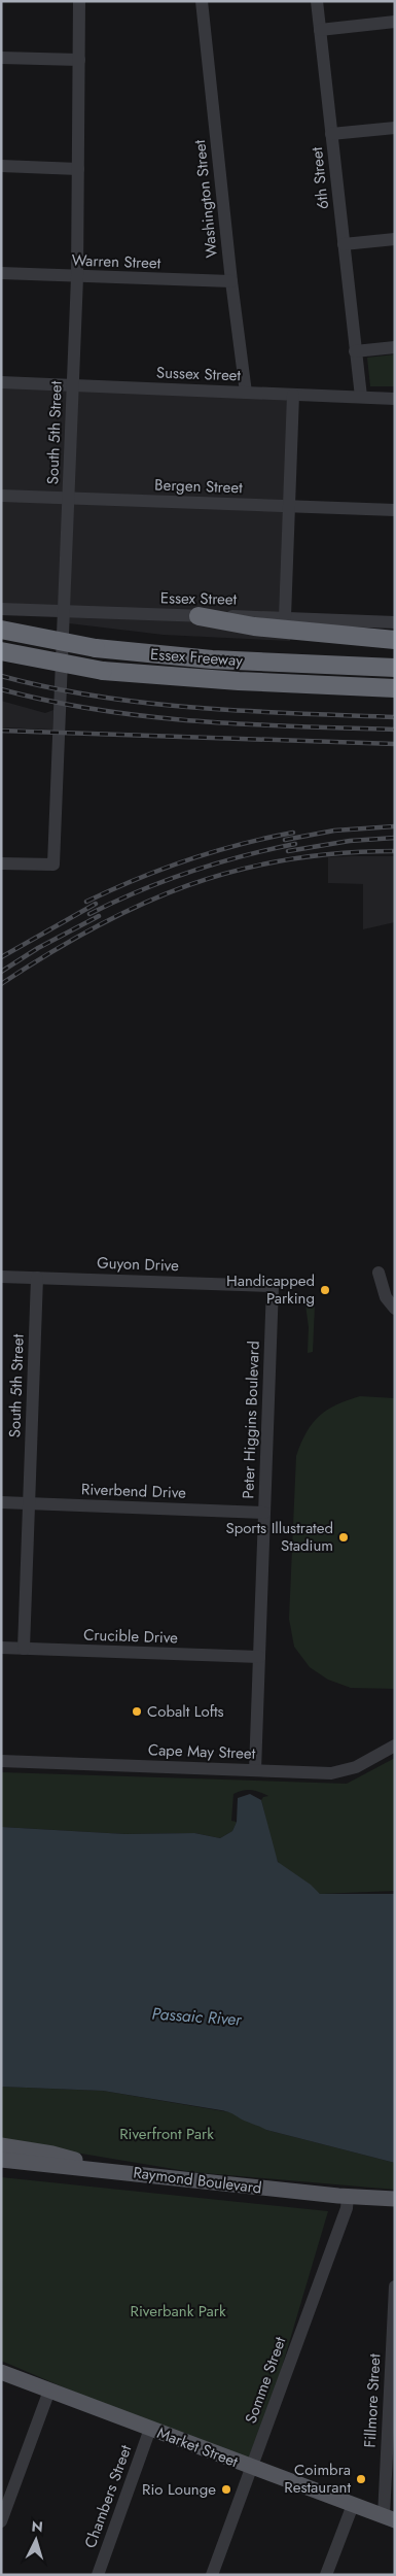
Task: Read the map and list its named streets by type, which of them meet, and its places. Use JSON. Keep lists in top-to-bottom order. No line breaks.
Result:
{"streets":{"highway":["Essex Freeway"],"main road":["Raymond Boulevard","Market Street"],"street":["6th Street","Washington Street","Warren Street","Sussex Street","South 5th Street","Bergen Street","Essex Street","Guyon Drive","Peter Higgins Boulevard","Riverbend Drive","Crucible Drive","Cape May Street","Somme Street","Fillmore Street","Chambers Street"]},"crossings":[["6th Street","Sussex Street"],["Washington Street","Warren Street"],["Washington Street","Sussex Street"],["Warren Street","South 5th Street"],["Sussex Street","South 5th Street"],["South 5th Street","Bergen Street"],["South 5th Street","Essex Street"],["South 5th Street","Guyon Drive"],["South 5th Street","Riverbend Drive"],["South 5th Street","Crucible Drive"],["Guyon Drive","Peter Higgins Boulevard"],["Peter Higgins Boulevard","Riverbend Drive"],["Peter Higgins Boulevard","Crucible Drive"],["Peter Higgins Boulevard","Cape May Street"],["Raymond Boulevard","Somme Street"],["Somme Street","Market Street"],["Fillmore Street","Market Street"],["Market Street","Chambers Street"]],"water":["Passaic River"],"parks":["Riverfront Park","Riverbank Park"],"places":["Handicapped Parking","Sports Illustrated Stadium","Cobalt Lofts","Coimbra Restaurant","Rio Lounge"],"north":"top"}
